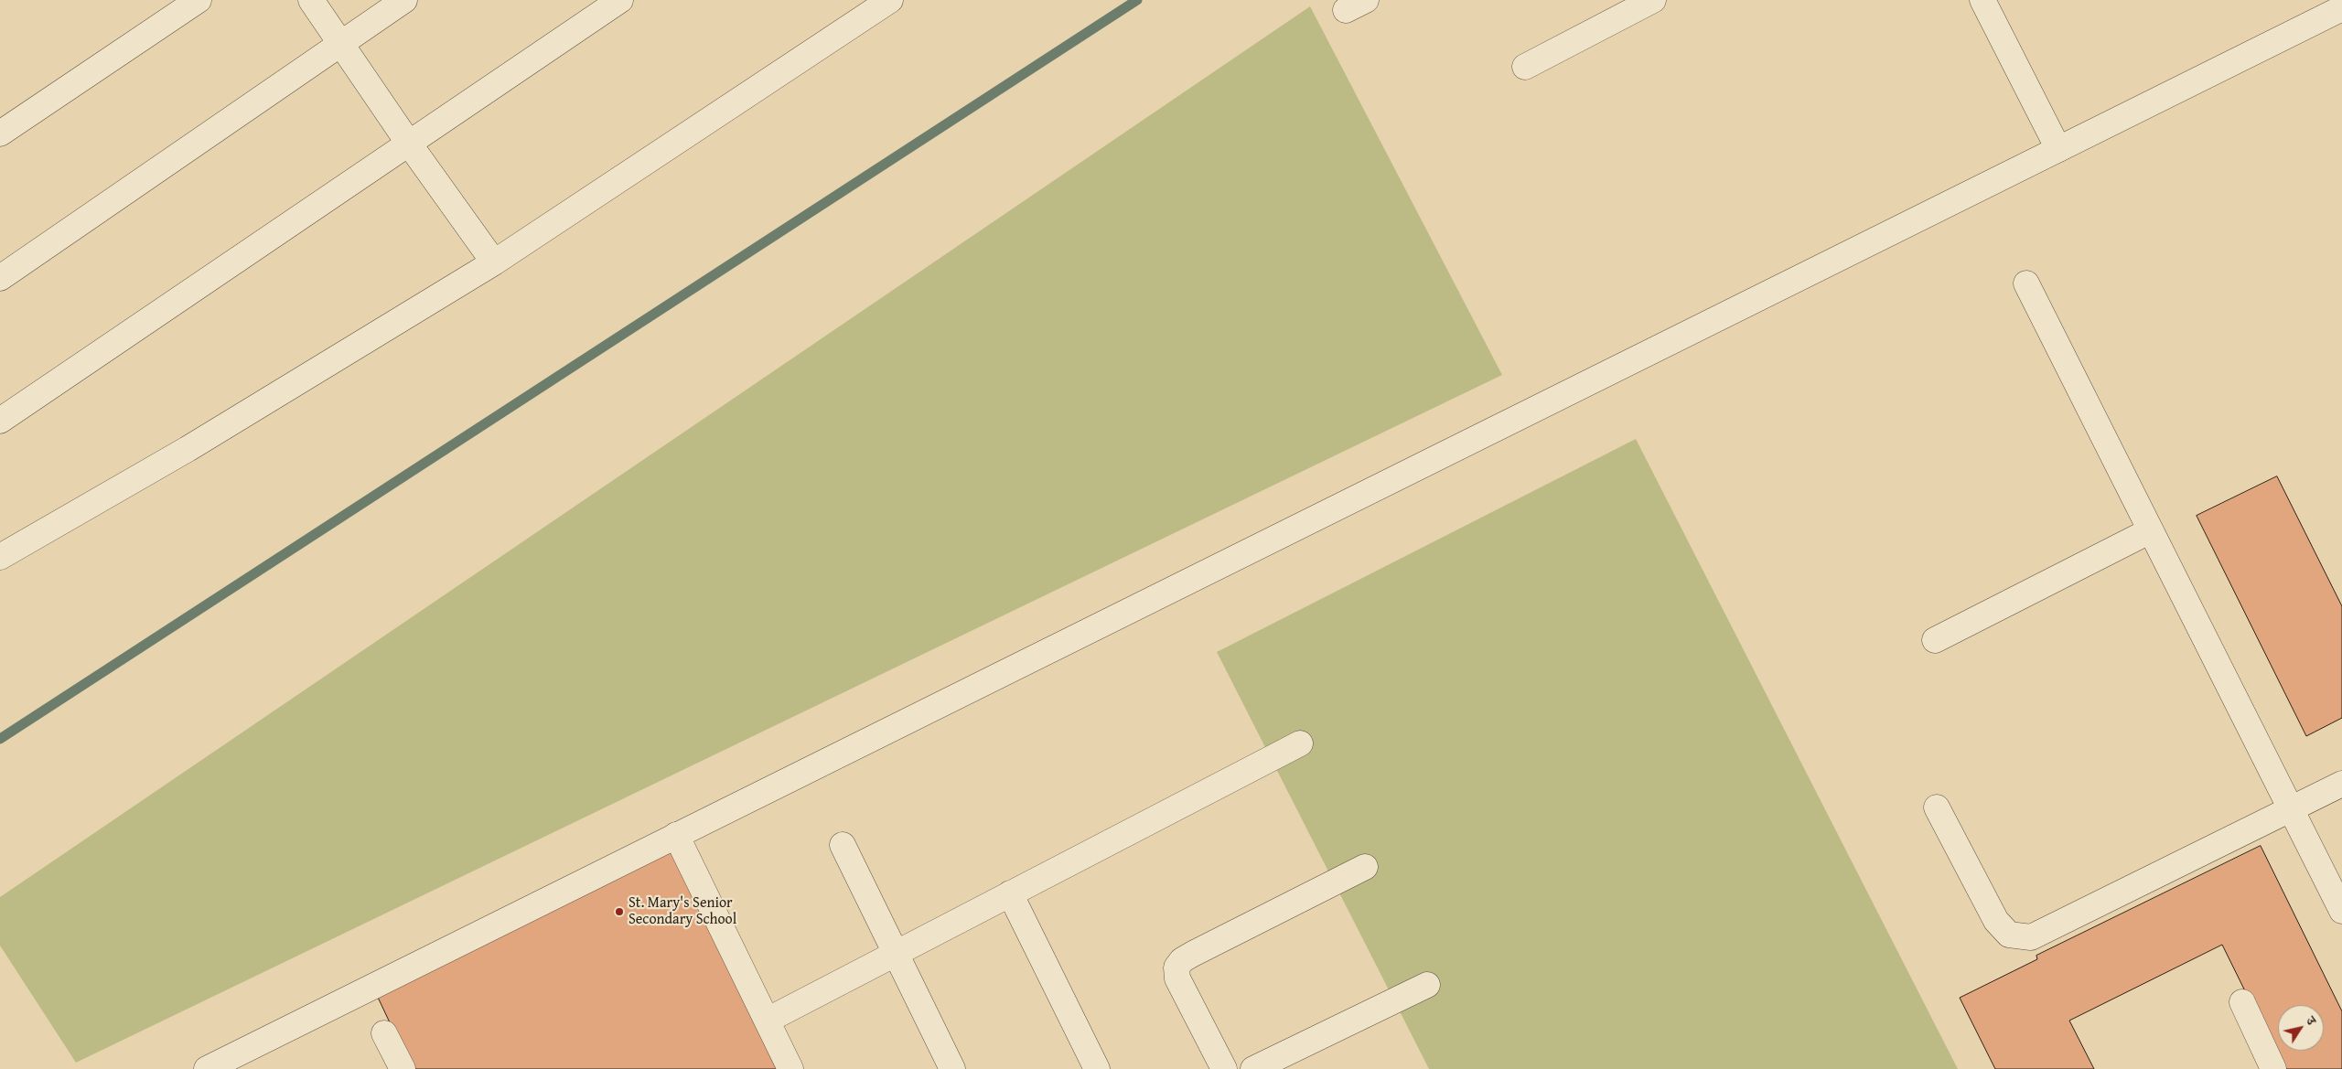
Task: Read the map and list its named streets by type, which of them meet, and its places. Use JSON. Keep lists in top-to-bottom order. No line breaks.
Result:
{"places":["St. Mary's Senior Secondary School"],"north":"top right"}
